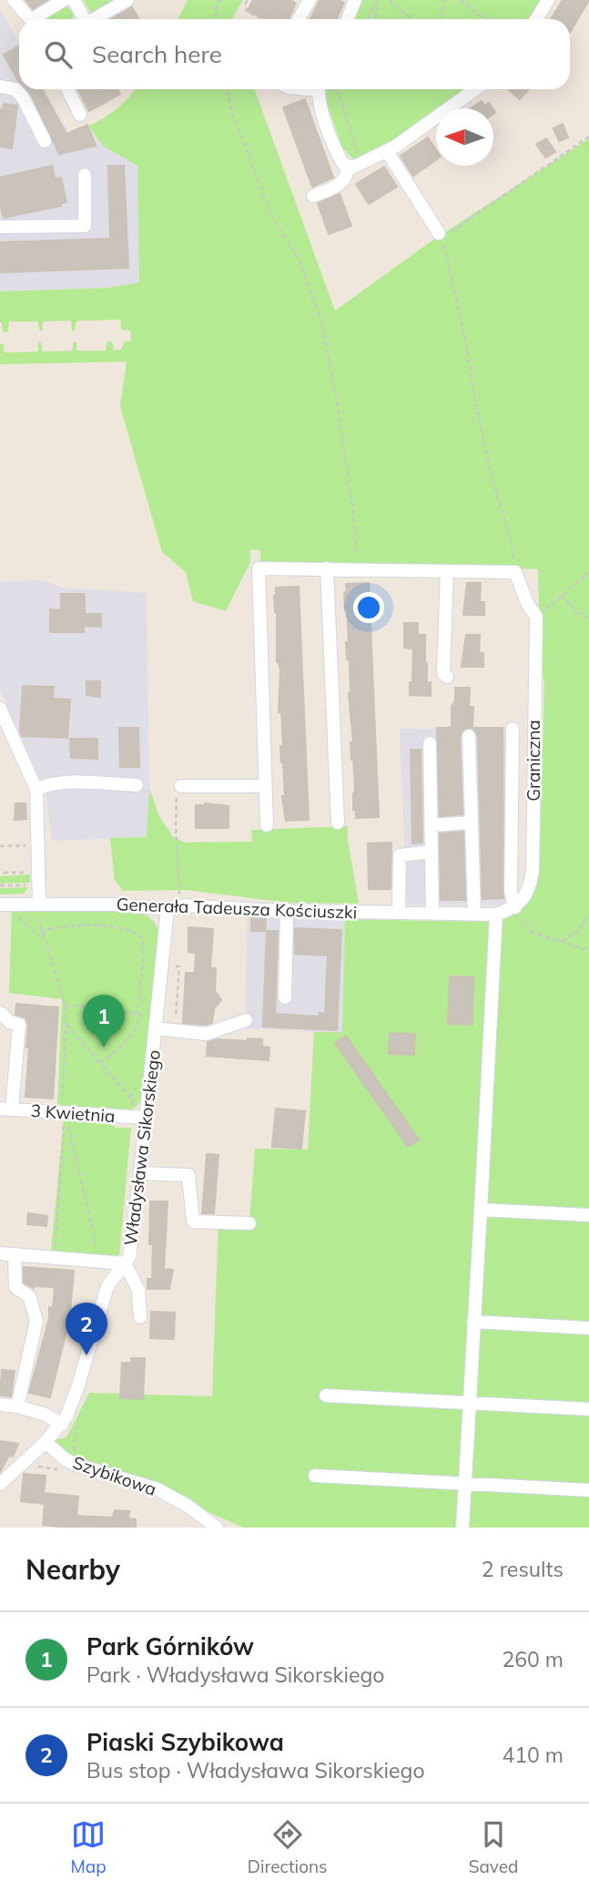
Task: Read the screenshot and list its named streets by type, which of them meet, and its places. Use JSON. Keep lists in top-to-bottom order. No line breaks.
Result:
{"streets":{"street":["Graniczna","Generała Tadeusza Kościuszki","3 Kwietnia","Władysława Sikorskiego","Szybikowa"]},"crossings":[["Generała Tadeusza Kościuszki","Władysława Sikorskiego"],["3 Kwietnia","Władysława Sikorskiego"],["Władysława Sikorskiego","Szybikowa"]],"north":"left","page":{"search":"Search here","pins":["1","2"],"heading":["Nearby","2 results"],"list":[{"mark":"1","name":"Park Górników","note":"Park · Władysława Sikorskiego","value":"260 m"},{"mark":"2","name":"Piaski Szybikowa","note":"Bus stop · Władysława Sikorskiego","value":"410 m"}],"nav":["Map","Directions","Saved"]}}
